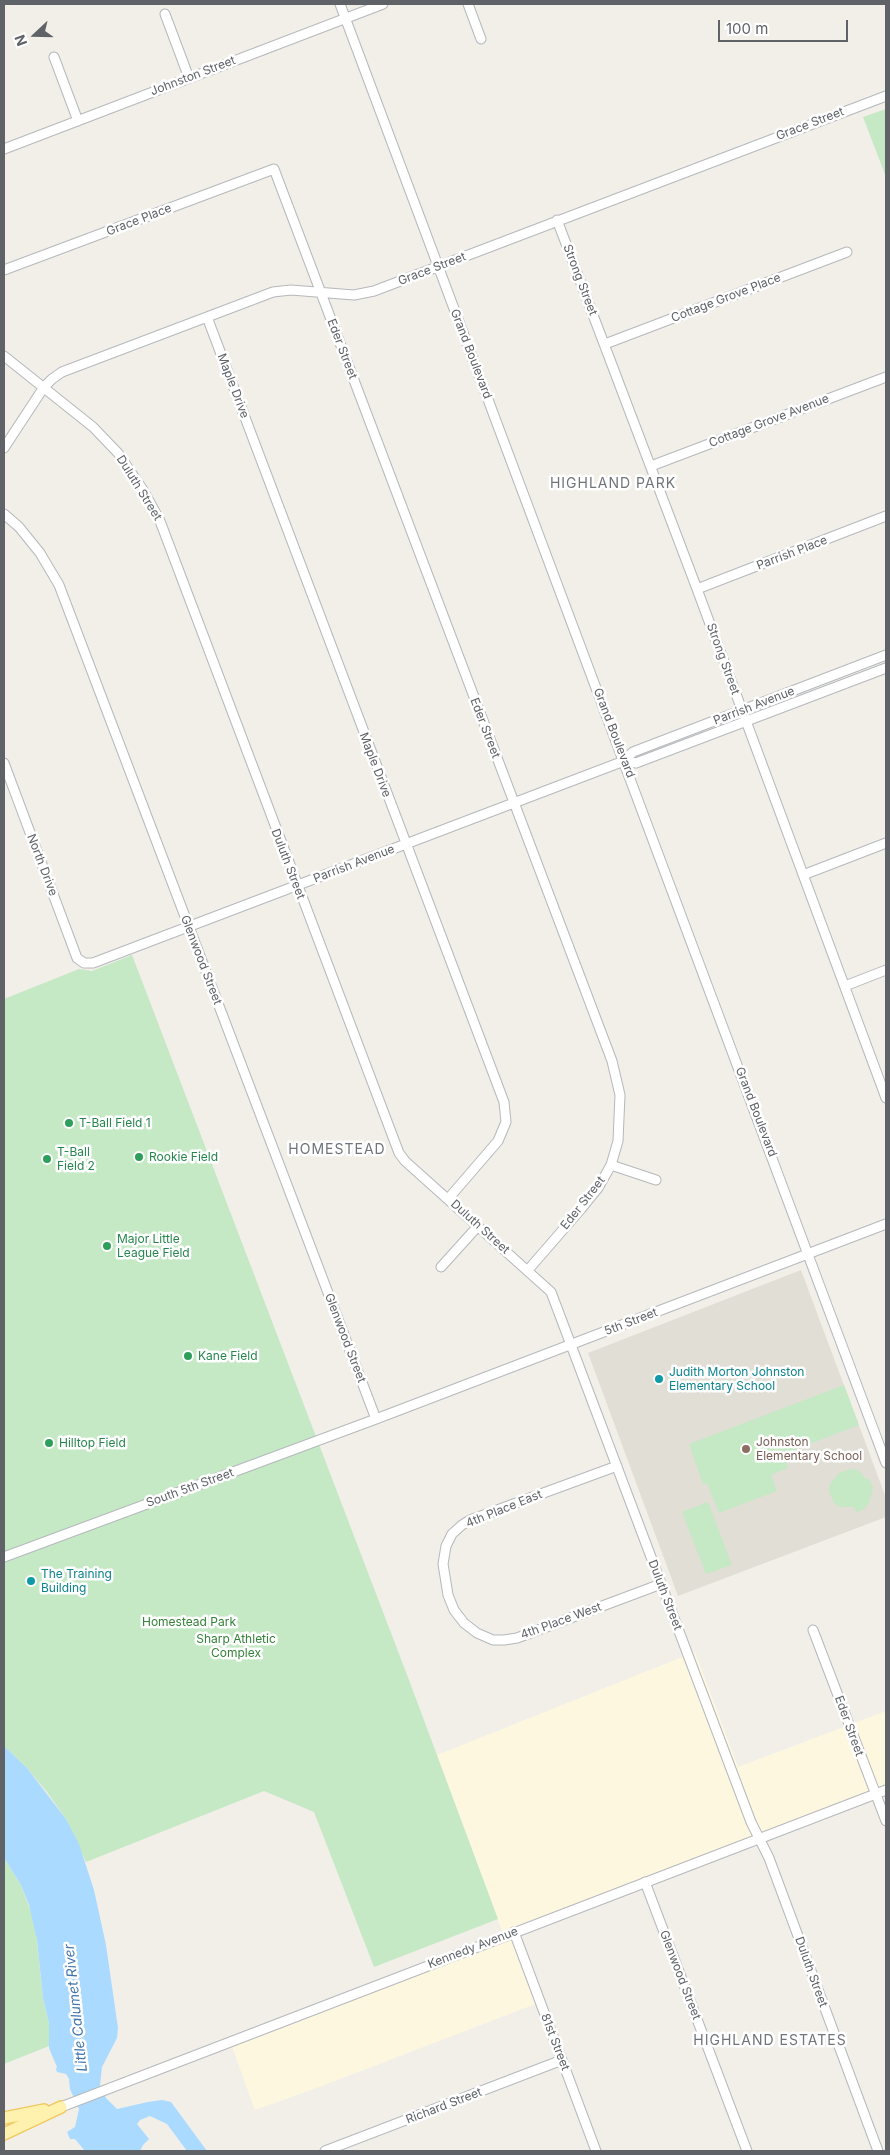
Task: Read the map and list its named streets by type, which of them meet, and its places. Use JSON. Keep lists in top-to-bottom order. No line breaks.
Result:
{"streets":{"main road":["Kennedy Avenue"],"street":["Johnston Street","Grace Street","Grace Place","Strong Street","Cottage Grove Place","Eder Street","Grand Boulevard","Maple Drive","Cottage Grove Avenue","Duluth Street","Parrish Place","Parrish Avenue","North Drive","Glenwood Street","5th Street","South 5th Street","4th Place East","4th Place West","81st Street","Richard Street"]},"crossings":[["Johnston Street","Grand Boulevard"],["Grace Street","Strong Street"],["Grace Street","Eder Street"],["Grace Street","Grand Boulevard"],["Grace Street","Maple Drive"],["Grace Street","Duluth Street"],["Grace Place","Eder Street"],["Strong Street","Cottage Grove Place"],["Strong Street","Cottage Grove Avenue"],["Strong Street","Parrish Place"],["Strong Street","Parrish Avenue"],["Eder Street","Duluth Street"],["Eder Street","Parrish Avenue"],["Eder Street","Kennedy Avenue"],["Grand Boulevard","Parrish Avenue"],["Grand Boulevard","5th Street"],["Maple Drive","Duluth Street"],["Maple Drive","Parrish Avenue"],["Duluth Street","Parrish Avenue"],["Duluth Street","5th Street"],["Duluth Street","4th Place East"],["Duluth Street","4th Place West"],["Duluth Street","Kennedy Avenue"],["Parrish Avenue","North Drive"],["Parrish Avenue","Glenwood Street"],["Glenwood Street","5th Street"],["Glenwood Street","South 5th Street"],["Glenwood Street","Kennedy Avenue"],["5th Street","South 5th Street"],["4th Place East","4th Place West"],["Kennedy Avenue","81st Street"],["81st Street","Richard Street"]],"districts":["HIGHLAND PARK","HOMESTEAD","HIGHLAND ESTATES"],"water":["Little Calumet River"],"parks":["Homestead Park","Sharp Athletic Complex"],"places":["T-Ball Field 1","Rookie Field","T-Ball Field 2","Major Little League Field","Kane Field","Judith Morton Johnston Elementary School","Hilltop Field","Johnston Elementary School","The Training Building"],"scale_bar":"100 m","north":"left"}
